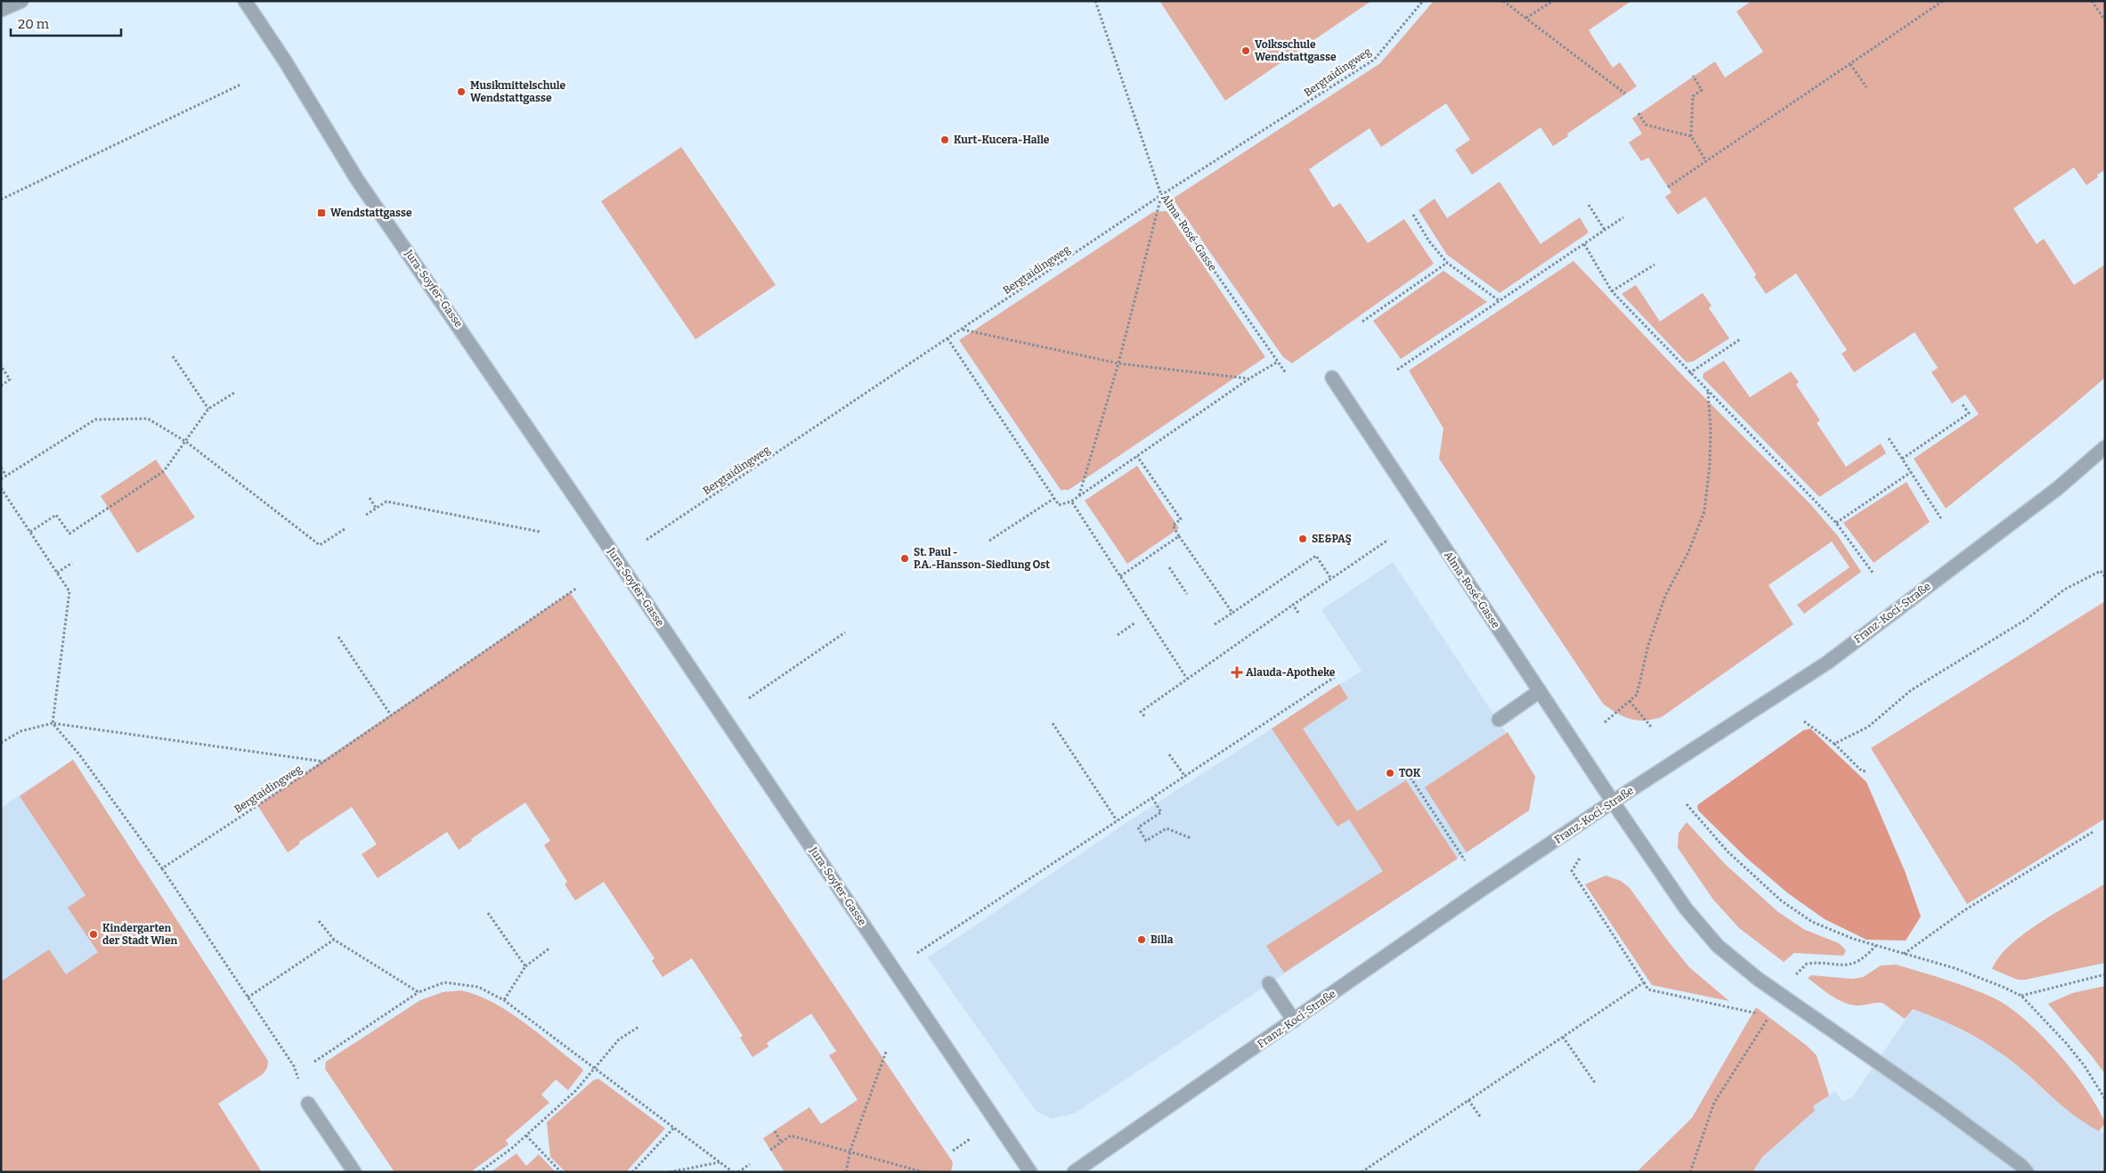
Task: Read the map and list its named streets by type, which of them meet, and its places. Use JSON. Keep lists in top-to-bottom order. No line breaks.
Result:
{"streets":{"street":["Alma-Rosé-Gasse","Jura-Soyfer-Gasse","Franz-Koci-Straße"],"path":["Bergtaidingweg"]},"crossings":[["Bergtaidingweg","Alma-Rosé-Gasse"],["Alma-Rosé-Gasse","Franz-Koci-Straße"]],"places":{"other":["Volksschule Wendstattgasse","Musikmittelschule Wendstattgasse","Kurt-Kucera-Halle","SE&PAŞ","St. Paul - P.A.-Hansson-Siedlung Ost","TOK","Kindergarten der Stadt Wien","Billa"],"transit":["Wendstattgasse"],"health":["Alauda-Apotheke"]},"scale_bar":"20 m"}
